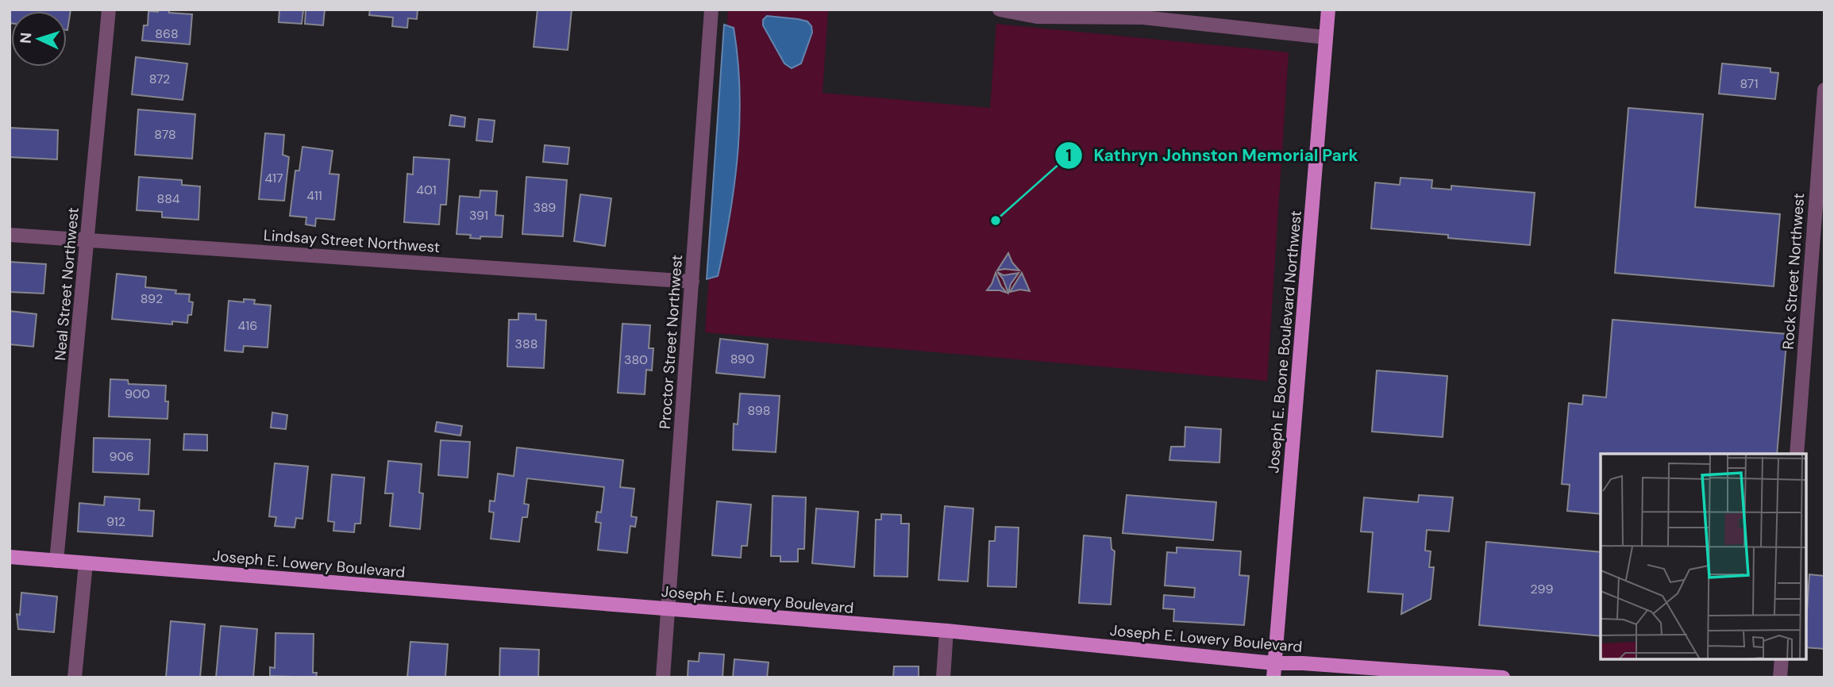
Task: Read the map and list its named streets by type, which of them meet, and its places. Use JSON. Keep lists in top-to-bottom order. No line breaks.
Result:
{"streets":{"main road":["Joseph E. Boone Boulevard Northwest","Joseph E. Lowery Boulevard"],"street":["Lindsay Street Northwest","Rock Street Northwest","Neal Street Northwest","Proctor Street Northwest"]},"crossings":[["Lindsay Street Northwest","Neal Street Northwest"],["Lindsay Street Northwest","Proctor Street Northwest"],["Neal Street Northwest","Joseph E. Lowery Boulevard"],["Proctor Street Northwest","Joseph E. Lowery Boulevard"],["Joseph E. Boone Boulevard Northwest","Joseph E. Lowery Boulevard"]],"places":["Kathryn Johnston Memorial Park"],"house_numbers":["868","872","871","878","417","401","411","884","389","391","892","416","388","890","380","900","898","906","912","299"],"north":"left"}
